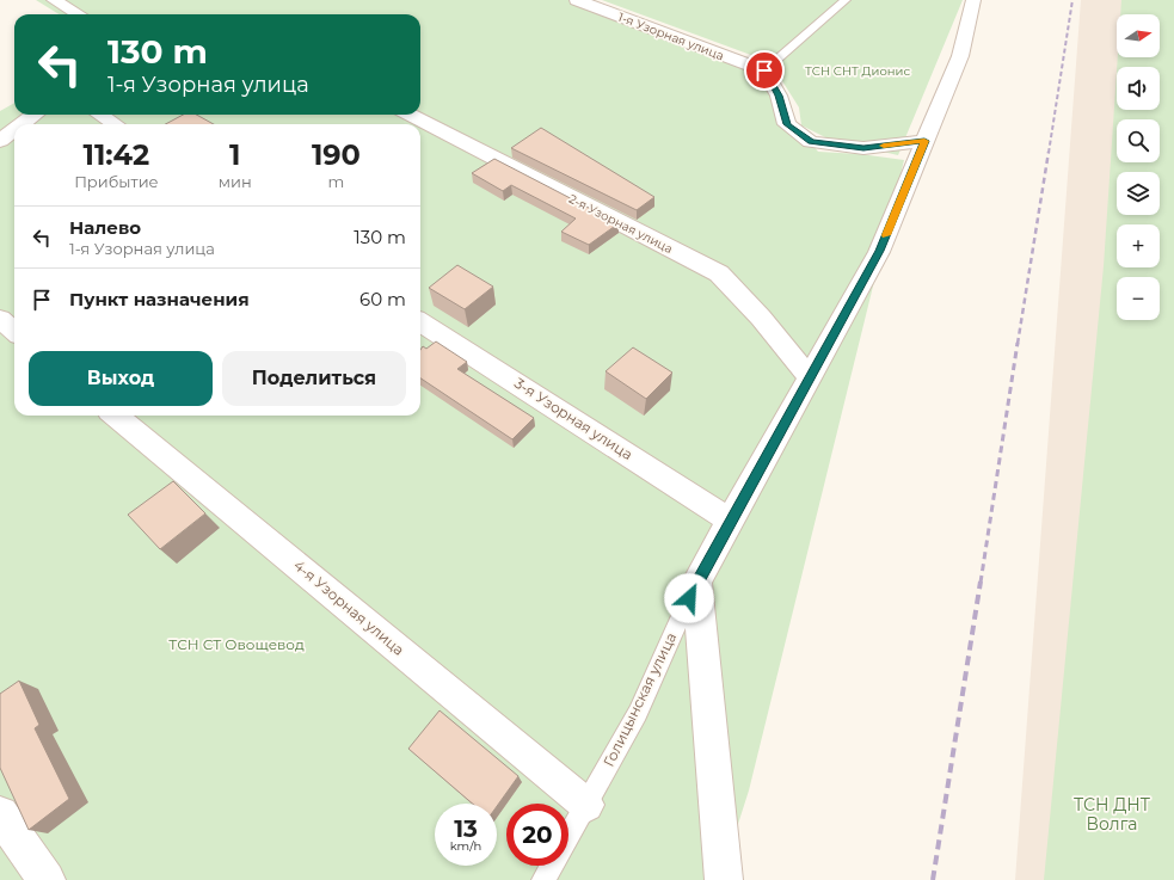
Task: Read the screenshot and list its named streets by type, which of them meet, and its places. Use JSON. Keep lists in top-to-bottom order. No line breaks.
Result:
{"streets":{"street":["1-я Узорная улица","2-я Узорная улица","3-я Узорная улица","4-я Узорная улица","Голицынская улица"]},"crossings":[["2-я Узорная улица","Голицынская улица"],["3-я Узорная улица","Голицынская улица"],["4-я Узорная улица","Голицынская улица"]],"parks":["ТСН СНТ Дионис","ТСН СТ Овощевод","ТСН ДНТ Волга"],"north":"right","page":{"map_buttons":["+","−"],"turn":["130 m","1-я Узорная улица"],"eta":["11:42","Прибытие","1","мин","190","m"],"list":[{"name":"Налево","note":"1-я Узорная улица","value":"130 m"},{"name":"Пункт назначения","value":"60 m"}],"buttons":["Выход","Поделиться"],"speed":"13 km/h","limit":"20"}}
